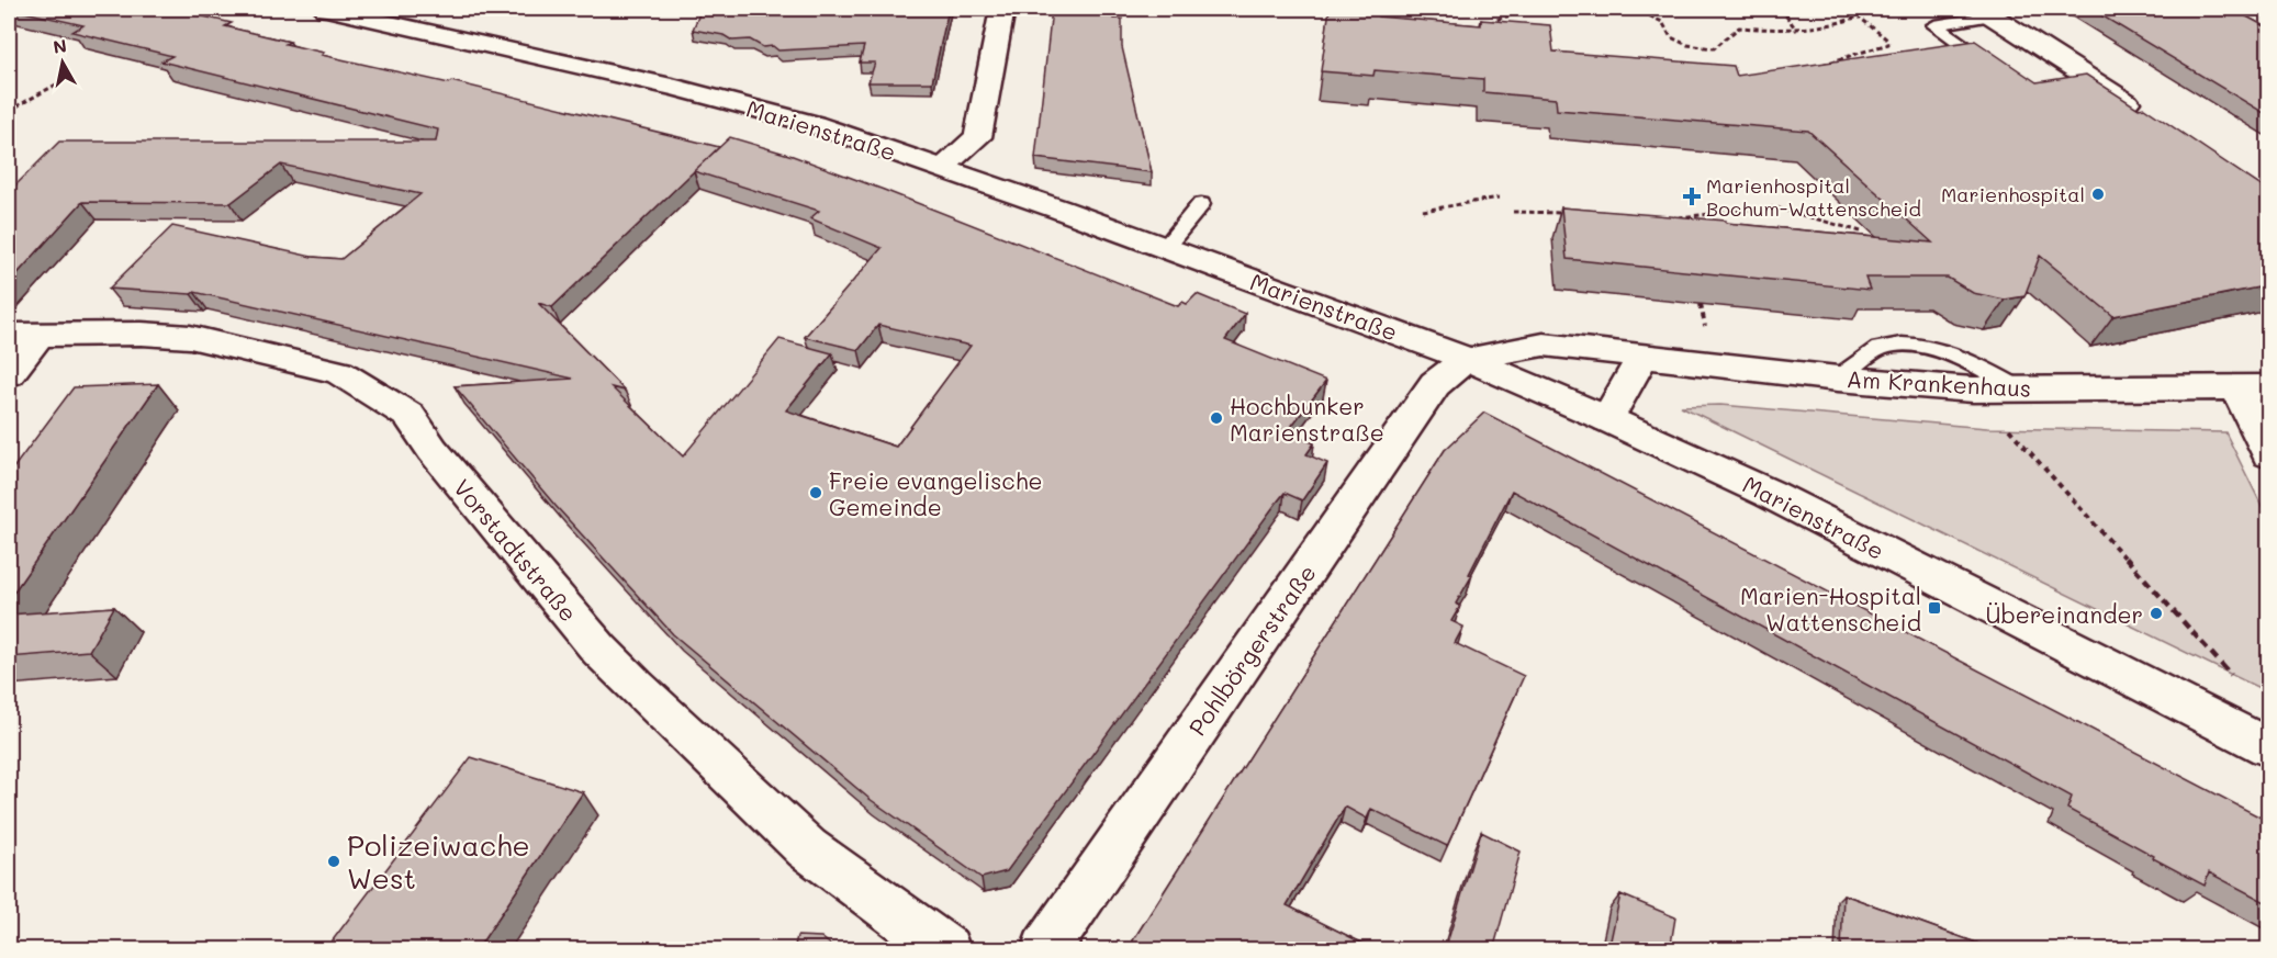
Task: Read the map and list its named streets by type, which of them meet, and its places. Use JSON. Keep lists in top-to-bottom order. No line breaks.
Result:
{"streets":{"street":["Marienstraße","Am Krankenhaus","Vorstadtstraße","Pohlbörgerstraße"]},"crossings":[["Marienstraße","Am Krankenhaus"],["Marienstraße","Pohlbörgerstraße"],["Am Krankenhaus","Pohlbörgerstraße"]],"places":{"other":["Marienhospital","Hochbunker Marienstraße","Freie evangelische Gemeinde","Übereinander","Polizeiwache West"],"health":["Marienhospital Bochum-Wattenscheid"],"transit":["Marien-Hospital Wattenscheid"]},"north":"top"}
